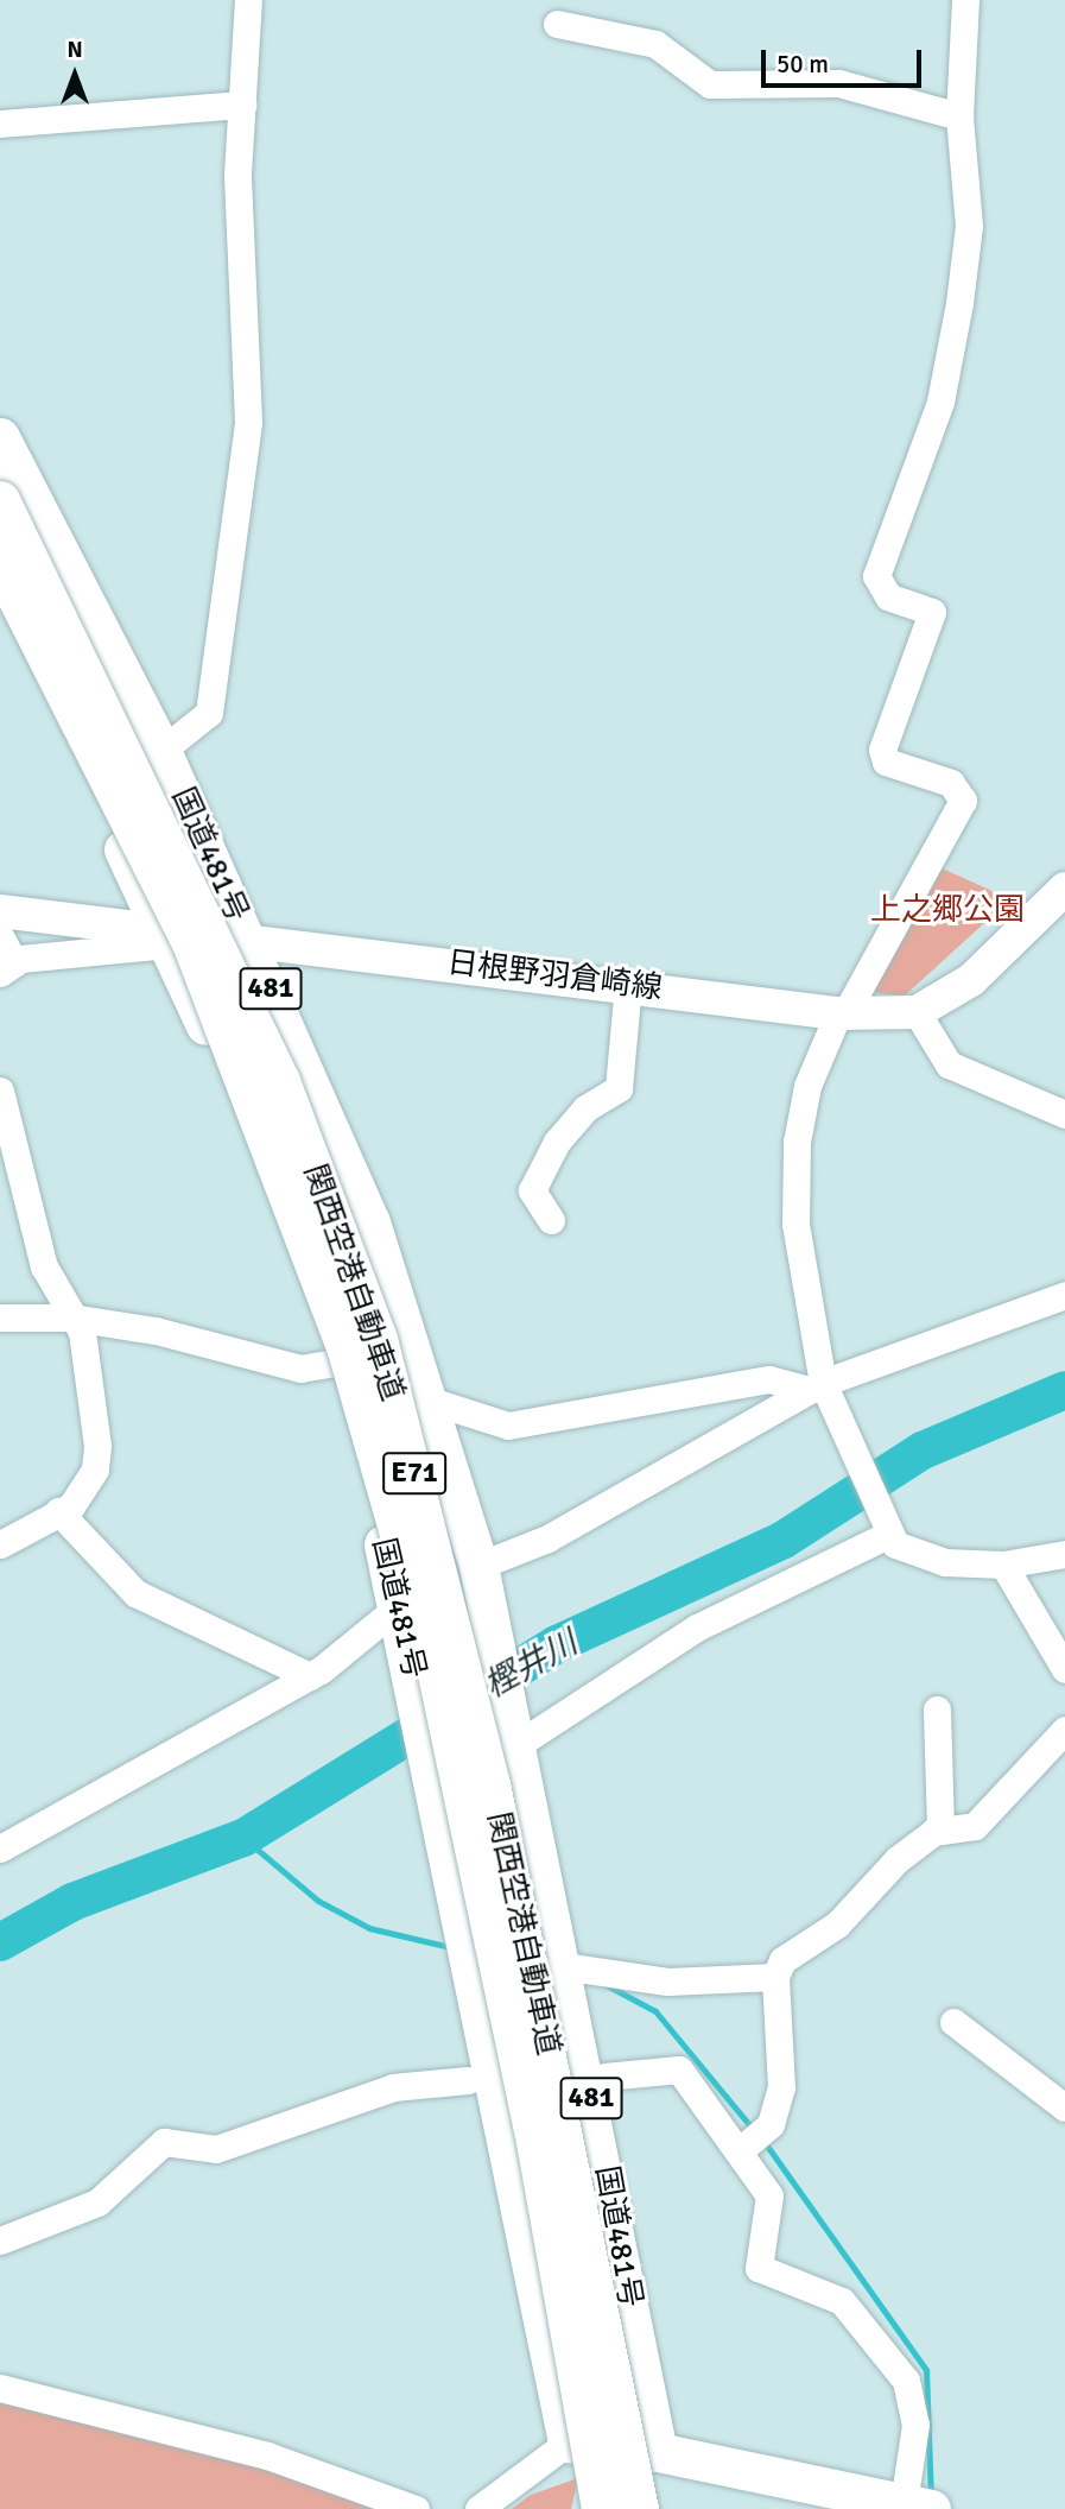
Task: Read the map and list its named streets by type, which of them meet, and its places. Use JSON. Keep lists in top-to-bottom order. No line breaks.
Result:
{"streets":{"highway":["国道481号","481","関西空港自動車道","E71"],"main road":["日根野羽倉崎線"]},"crossings":[["国道481号","日根野羽倉崎線"]],"water":["樫井川"],"parks":["上之郷公園"],"scale_bar":"50 m","north":"top"}
